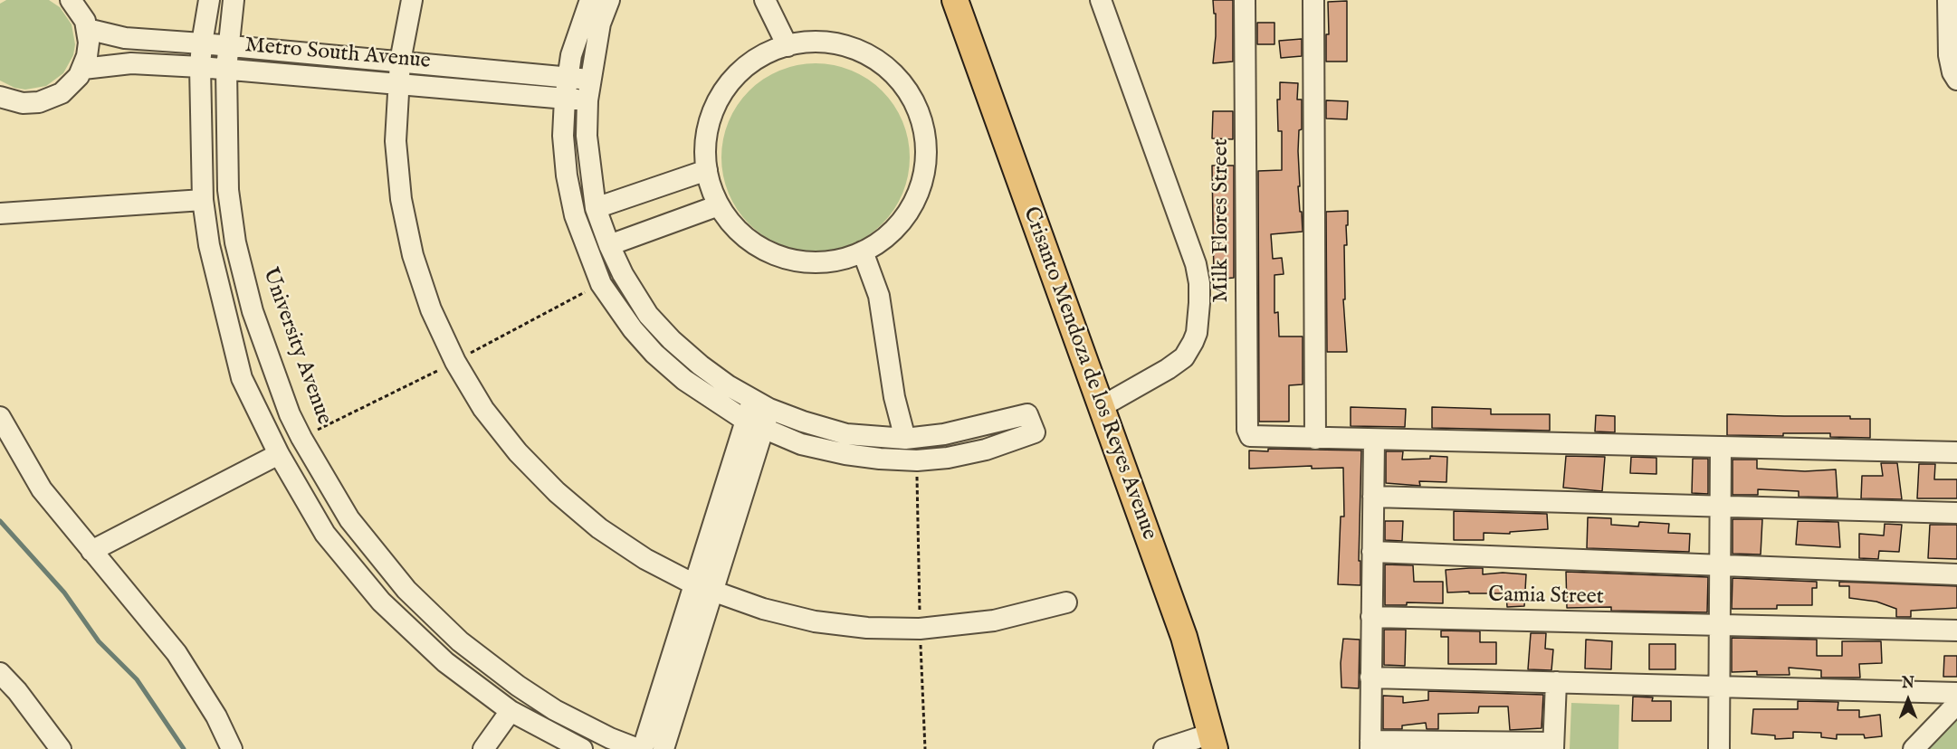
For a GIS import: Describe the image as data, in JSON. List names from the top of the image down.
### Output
{
  "streets": {
    "main road": ["Crisanto Mendoza de los Reyes Avenue"],
    "street": [
      "Metro South Avenue",
      "Milk Flores Street",
      "University Avenue",
      "Camia Street"
    ]
  },
  "crossings": [
    ["Metro South Avenue", "University Avenue"]
  ],
  "north": "top"
}
